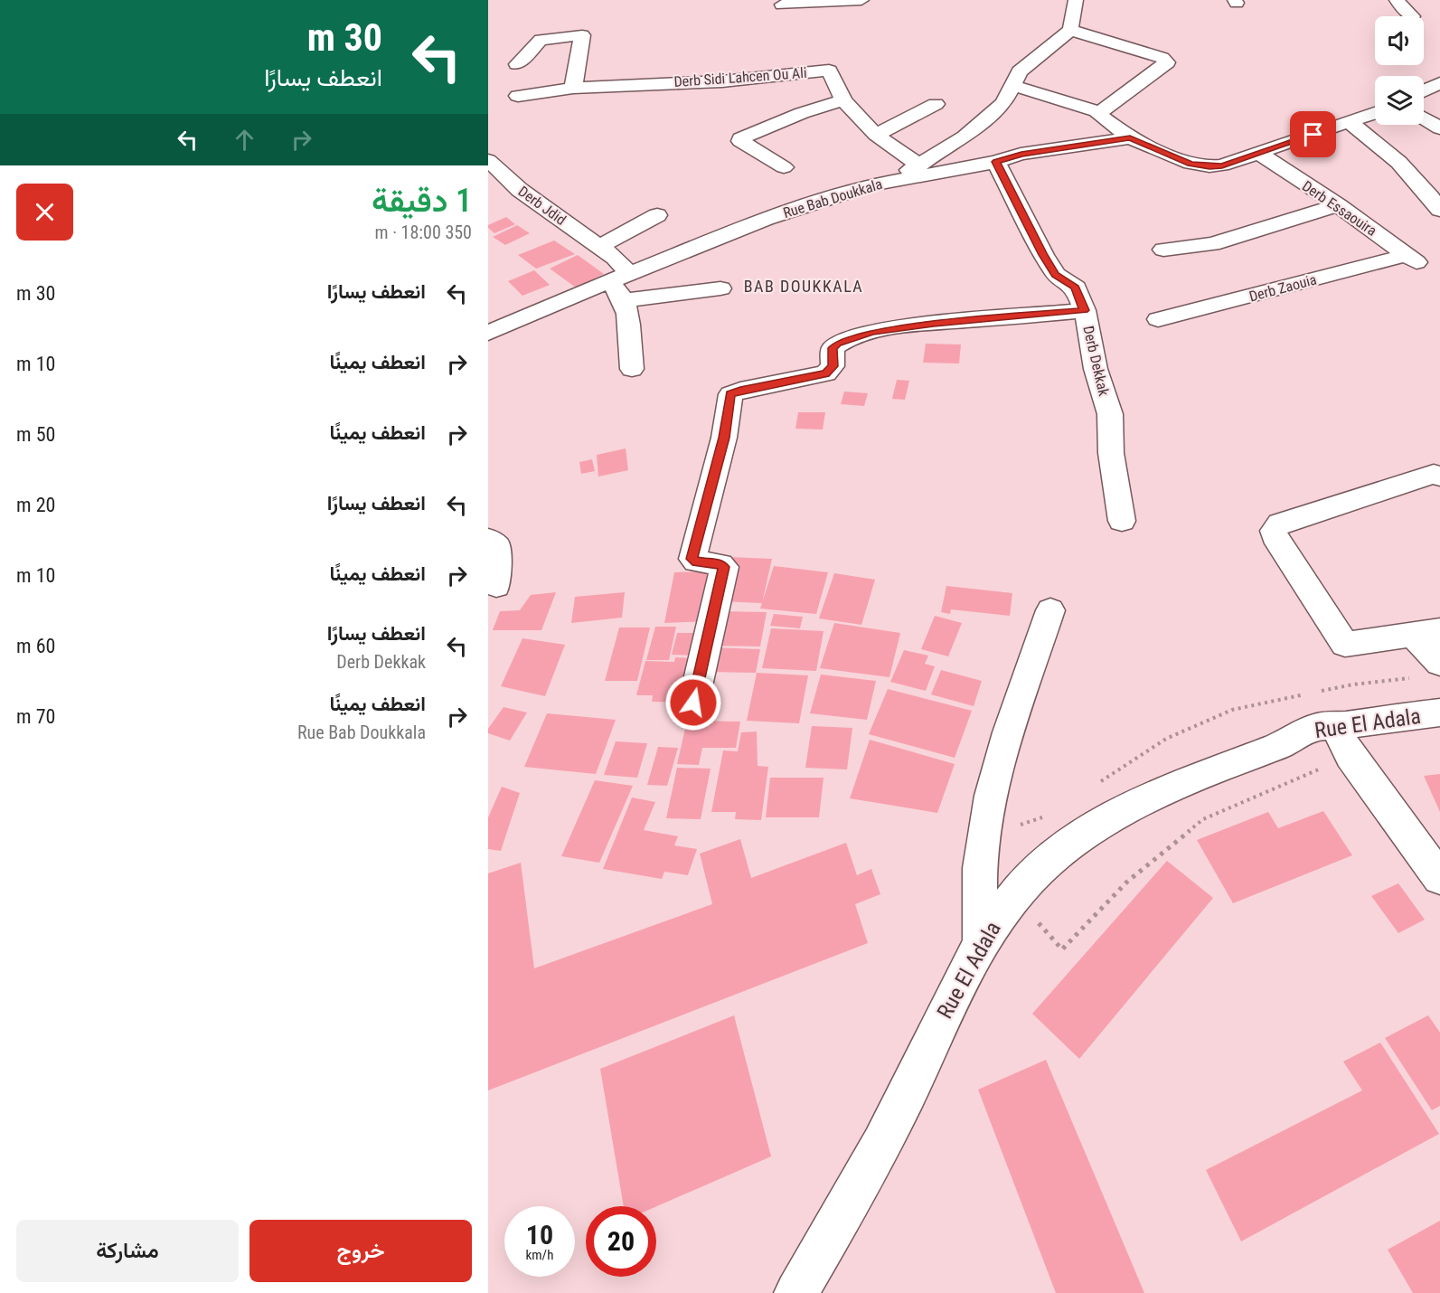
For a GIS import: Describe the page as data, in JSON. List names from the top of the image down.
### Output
{
  "streets": {
    "street": [
      "Derb Sidi Lahcen Ou Ali",
      "Rue Bab Doukkala",
      "Derb Jdid",
      "Derb Essaouira",
      "Derb Zaouia",
      "Derb Dekkak",
      "Rue El Adala"
    ]
  },
  "crossings": [
    ["Rue Bab Doukkala", "Derb Jdid"],
    ["Rue Bab Doukkala", "Derb Dekkak"],
    ["Derb Essaouira", "Derb Zaouia"]
  ],
  "districts": ["BAB DOUKKALA"],
  "page": {
    "turn": ["30 m", "انعطف يسارًا"],
    "heading": ["1 دقيقة", "350 m · 18:00"],
    "list": [
      {
        "name": "انعطف يسارًا",
        "value": "30 m"
      },
      {
        "name": "انعطف يمينًا",
        "value": "10 m"
      },
      {
        "name": "انعطف يمينًا",
        "value": "50 m"
      },
      {
        "name": "انعطف يسارًا",
        "value": "20 m"
      },
      {
        "name": "انعطف يمينًا",
        "value": "10 m"
      },
      {
        "name": "انعطف يسارًا",
        "note": "Derb Dekkak",
        "value": "60 m"
      },
      {
        "name": "انعطف يمينًا",
        "note": "Rue Bab Doukkala",
        "value": "70 m"
      }
    ],
    "speed": "10 km/h",
    "limit": "20",
    "buttons": ["خروج", "مشاركة"]
  }
}
